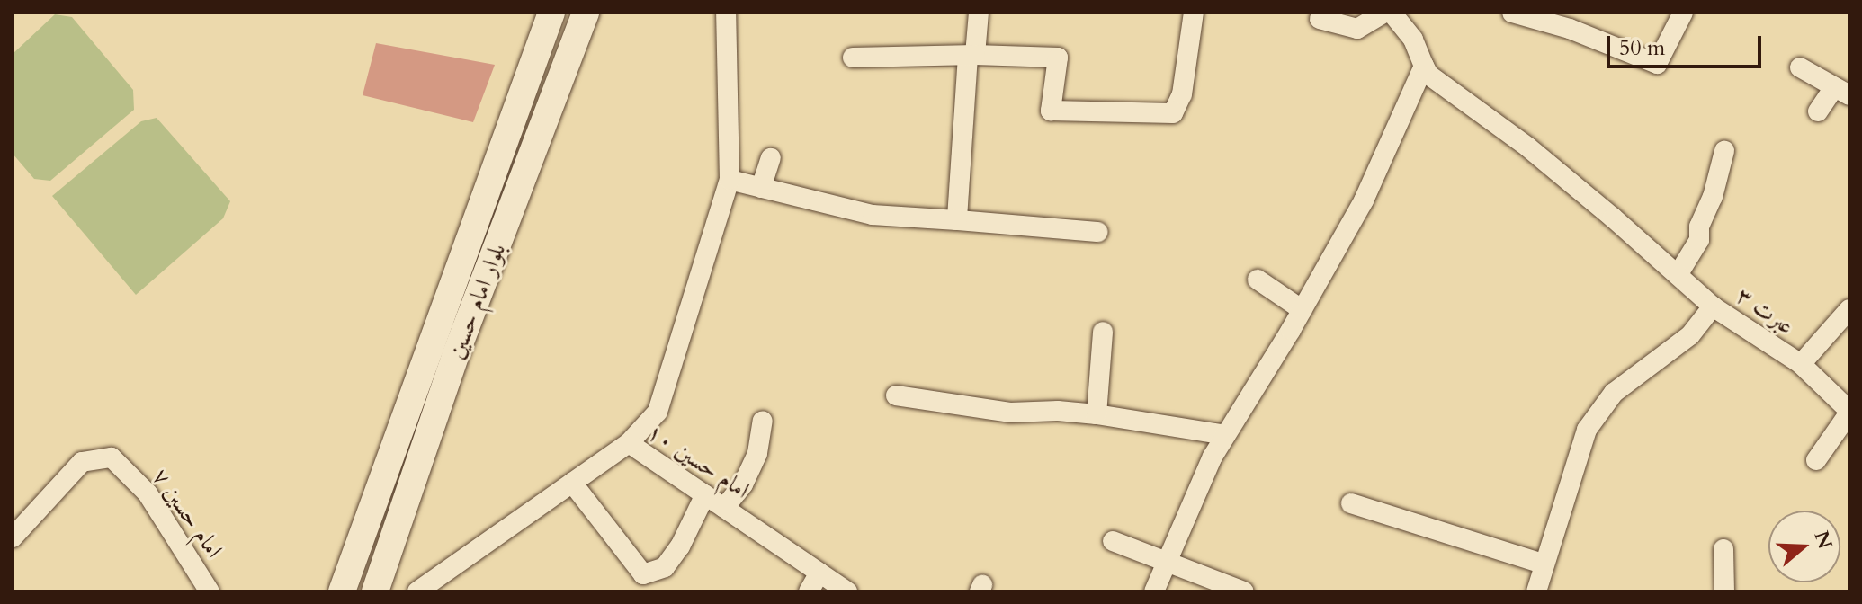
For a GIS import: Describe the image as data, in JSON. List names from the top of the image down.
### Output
{
  "streets": {
    "main road": ["بلوار امام حسین"],
    "street": ["عبرت ۳", "امام حسین ۱۰", "امام حسین ۷"]
  },
  "scale_bar": "50 m",
  "north": "right"
}
